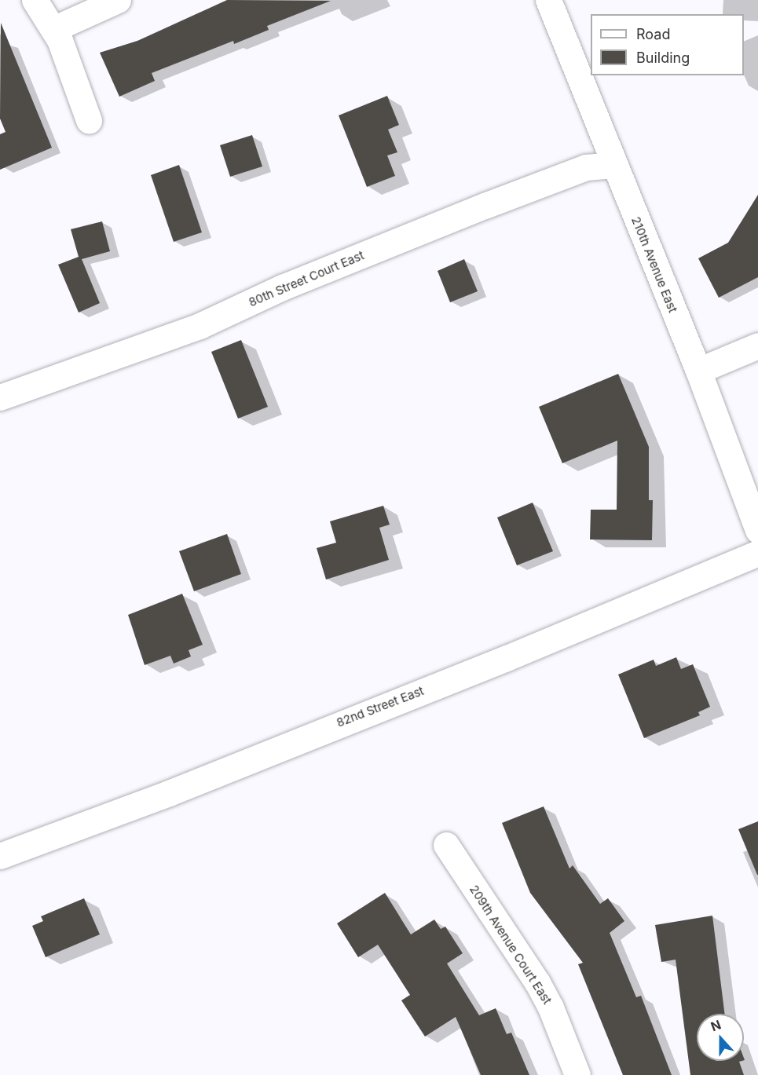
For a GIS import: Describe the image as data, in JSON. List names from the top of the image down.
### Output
{
  "streets": {
    "street": [
      "210th Avenue East",
      "80th Street Court East",
      "82nd Street East",
      "209th Avenue Court East"
    ]
  },
  "crossings": [
    ["210th Avenue East", "80th Street Court East"]
  ],
  "legend": ["Road", "Building"],
  "north": "top"
}
